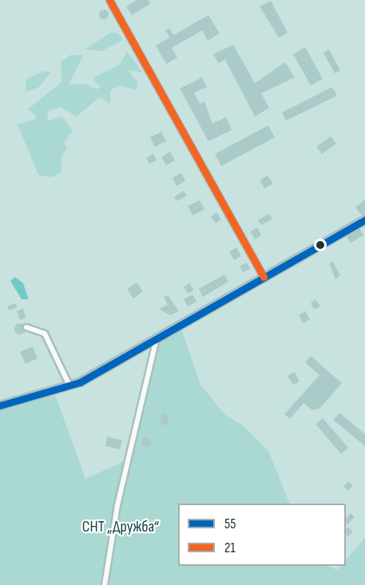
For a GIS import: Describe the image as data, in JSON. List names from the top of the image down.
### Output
{
  "parks": ["СНТ „Дружба“"],
  "lines": ["transit line 21", "transit line 55"],
  "legend": ["55", "21"]
}
